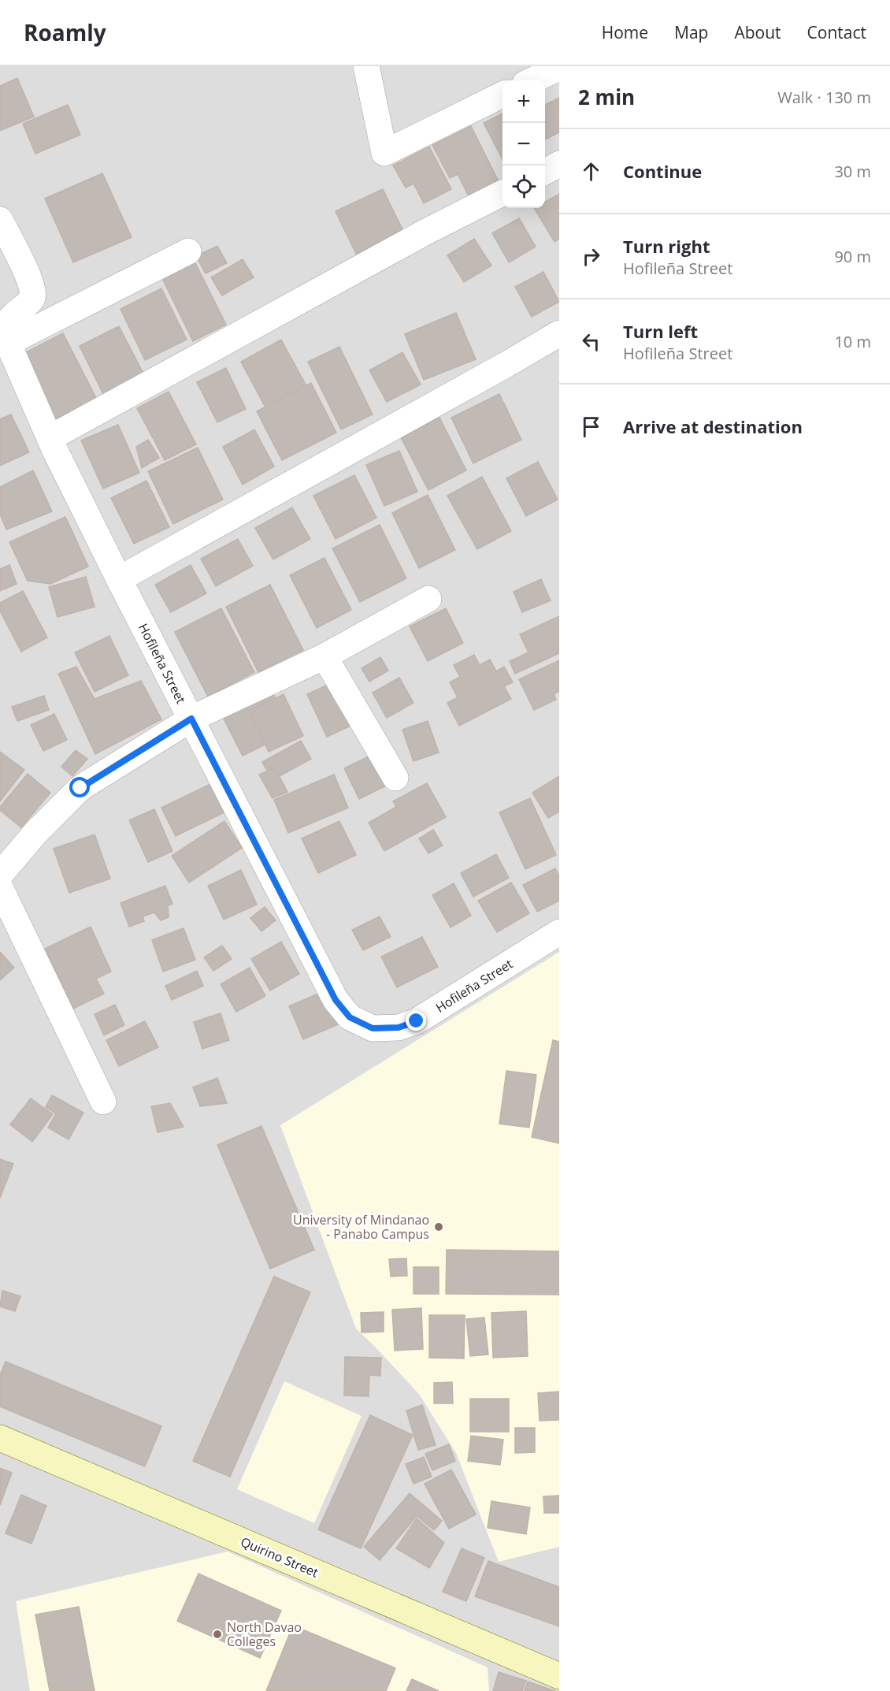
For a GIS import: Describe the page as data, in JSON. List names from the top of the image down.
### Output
{
  "streets": {
    "street": ["Hofileña Street", "Quirino Street"]
  },
  "places": ["University of Mindanao - Panabo Campus", "North Davao Colleges"],
  "page": {
    "header": "Roamly",
    "nav": [
      "Home",
      "Map",
      "About",
      "Contact"
    ],
    "heading": ["2 min", "Walk · 130 m"],
    "map_buttons": ["+", "−"],
    "list": [
      ["Continue", "30 m"],
      ["Turn right", "Hofileña Street", "90 m"],
      ["Turn left", "Hofileña Street", "10 m"],
      "Arrive at destination"
    ]
  }
}
